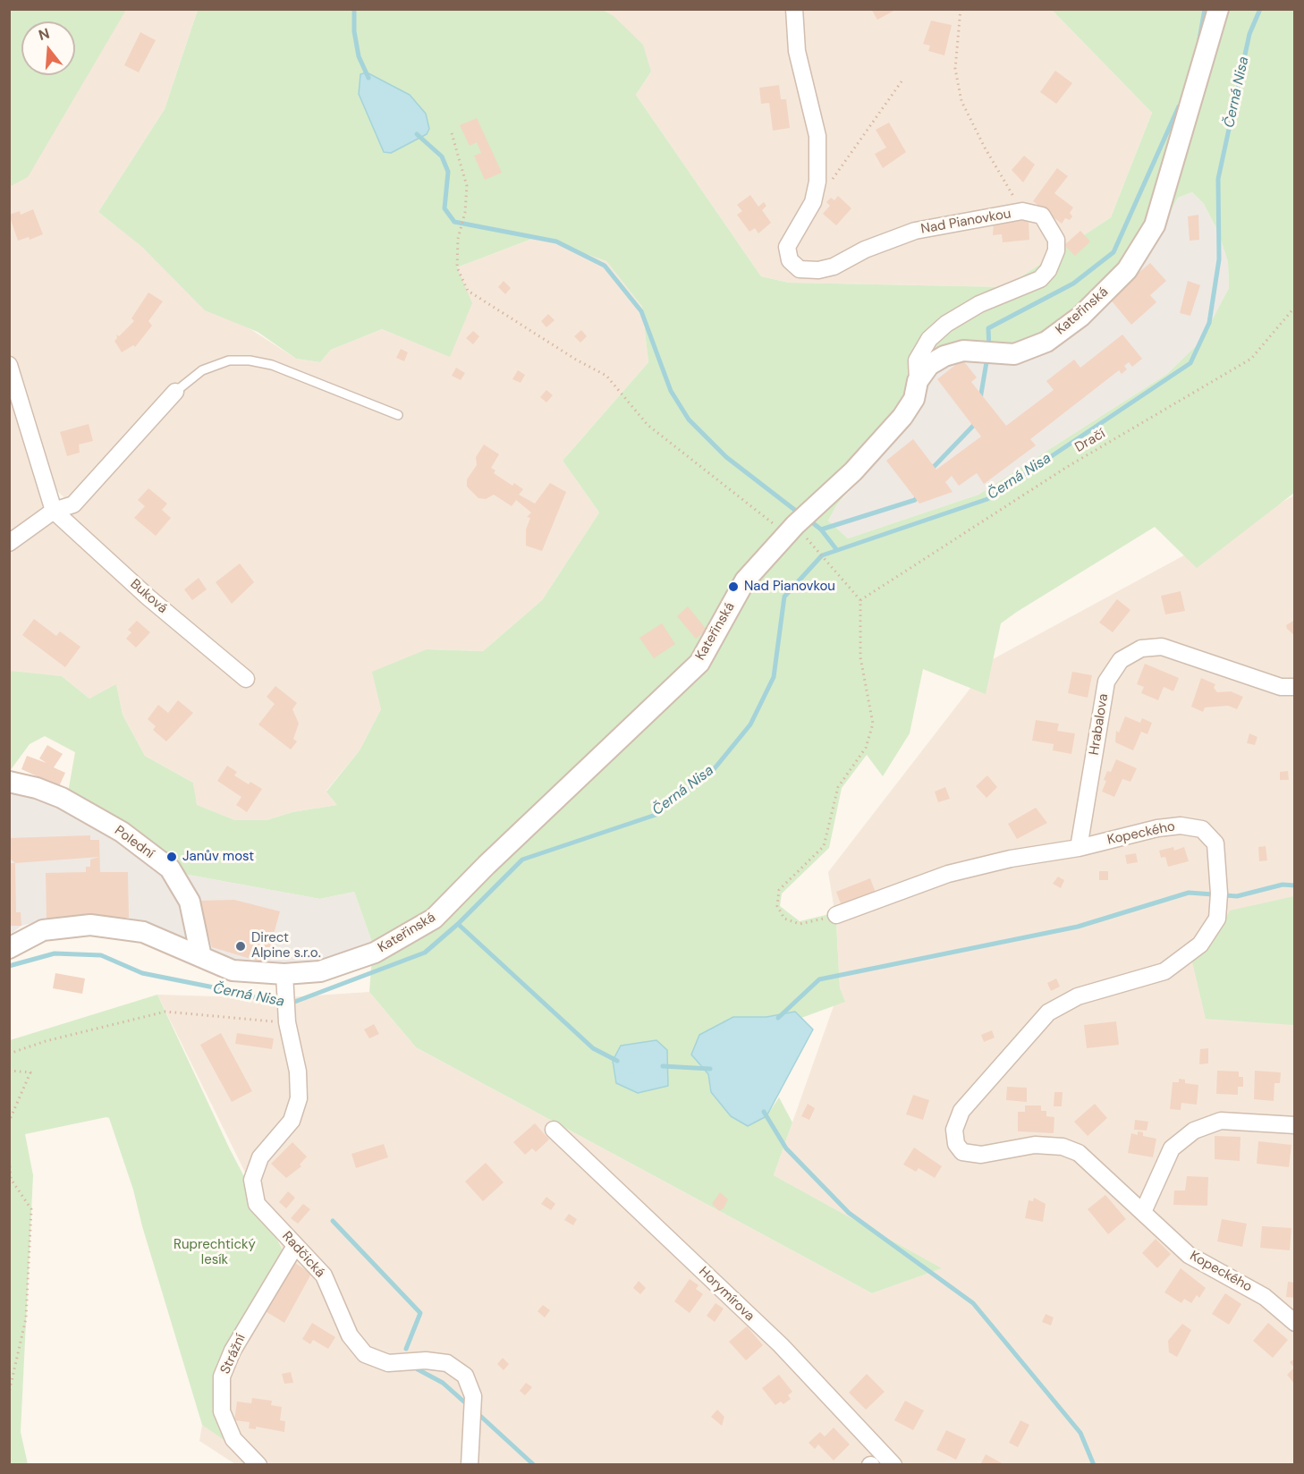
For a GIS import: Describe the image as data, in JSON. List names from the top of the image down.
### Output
{
  "streets": {
    "street": [
      "Nad Pianovkou",
      "Kateřinská",
      "Buková",
      "Hrabalova",
      "Kopeckého",
      "Polední",
      "Radčická",
      "Horymírova",
      "Strážní"
    ],
    "path": ["Dračí"]
  },
  "crossings": [
    ["Nad Pianovkou", "Kateřinská"],
    ["Kateřinská", "Polední"],
    ["Kateřinská", "Radčická"],
    ["Hrabalova", "Kopeckého"],
    ["Radčická", "Strážní"]
  ],
  "water": ["Černá Nisa"],
  "parks": ["Ruprechtický lesík"],
  "places": ["Nad Pianovkou", "Janův most", "Direct Alpine s.r.o."],
  "north": "top"
}
